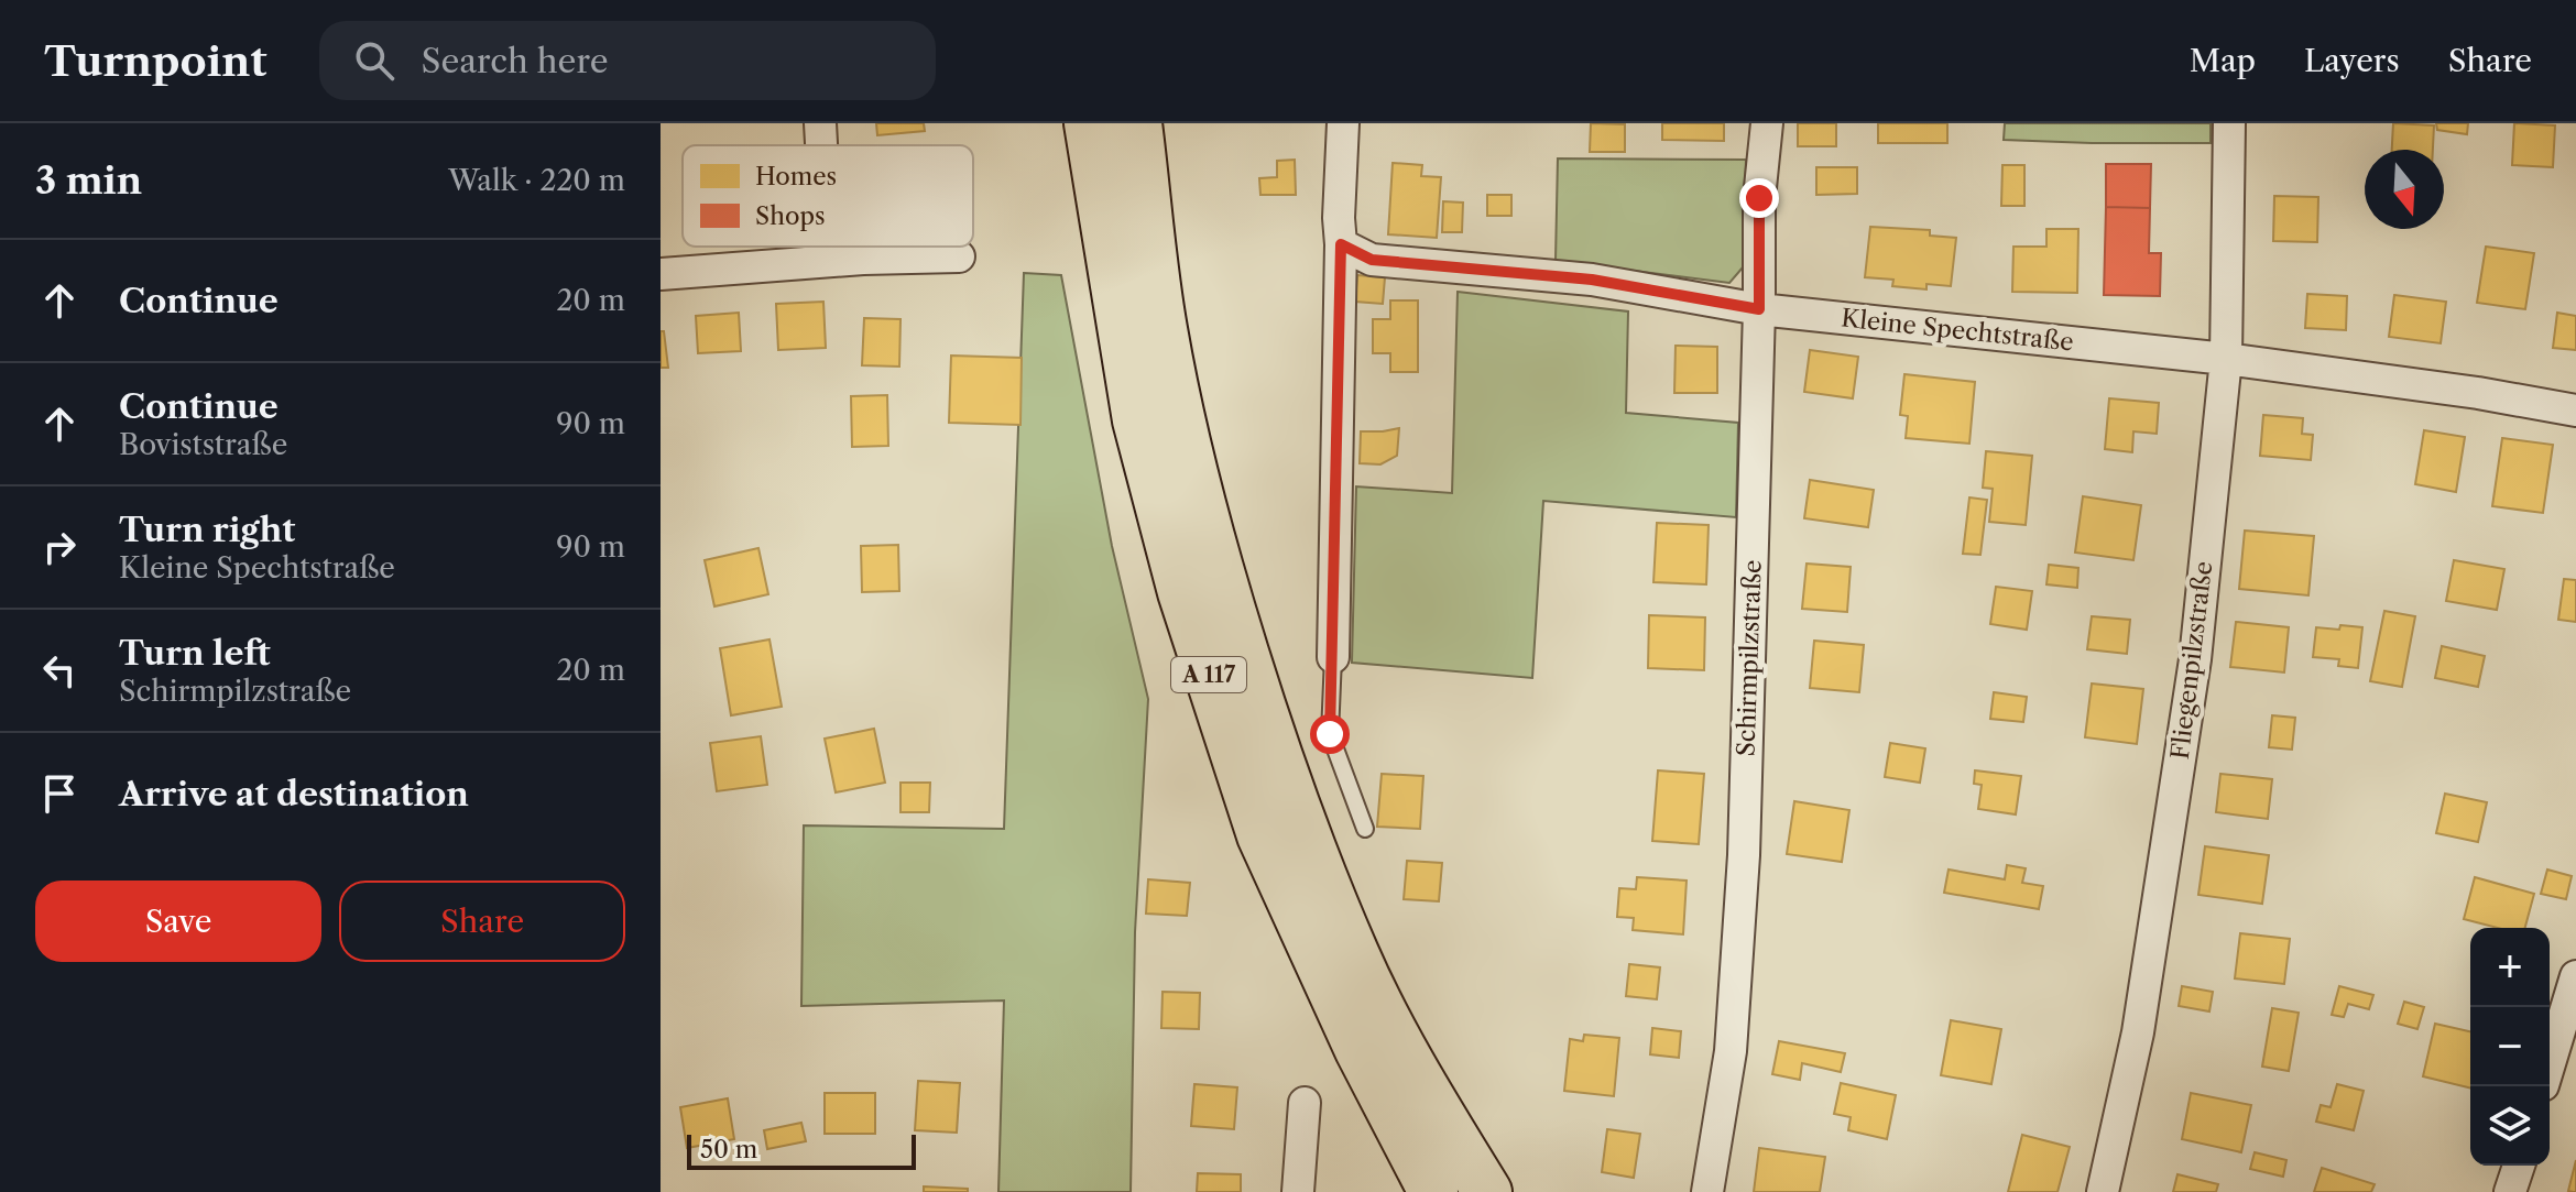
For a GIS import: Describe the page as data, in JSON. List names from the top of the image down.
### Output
{
  "streets": {
    "highway": ["A 117"],
    "street": ["Kleine Spechtstraße", "Schirmpilzstraße", "Fliegenpilzstraße"]
  },
  "crossings": [
    ["Kleine Spechtstraße", "Schirmpilzstraße"],
    ["Kleine Spechtstraße", "Fliegenpilzstraße"]
  ],
  "legend": ["Homes", "Shops"],
  "scale_bar": "50 m",
  "north": "bottom",
  "page": {
    "header": "Turnpoint",
    "search": "Search here",
    "nav": ["Map", "Layers", "Share"],
    "heading": ["3 min", "Walk · 220 m"],
    "list": [
      ["Continue", "20 m"],
      ["Continue", "Boviststraße", "90 m"],
      ["Turn right", "Kleine Spechtstraße", "90 m"],
      ["Turn left", "Schirmpilzstraße", "20 m"],
      "Arrive at destination"
    ],
    "buttons": ["Save", "Share"],
    "map_buttons": ["+", "−"],
    "scale": "50 m"
  }
}
